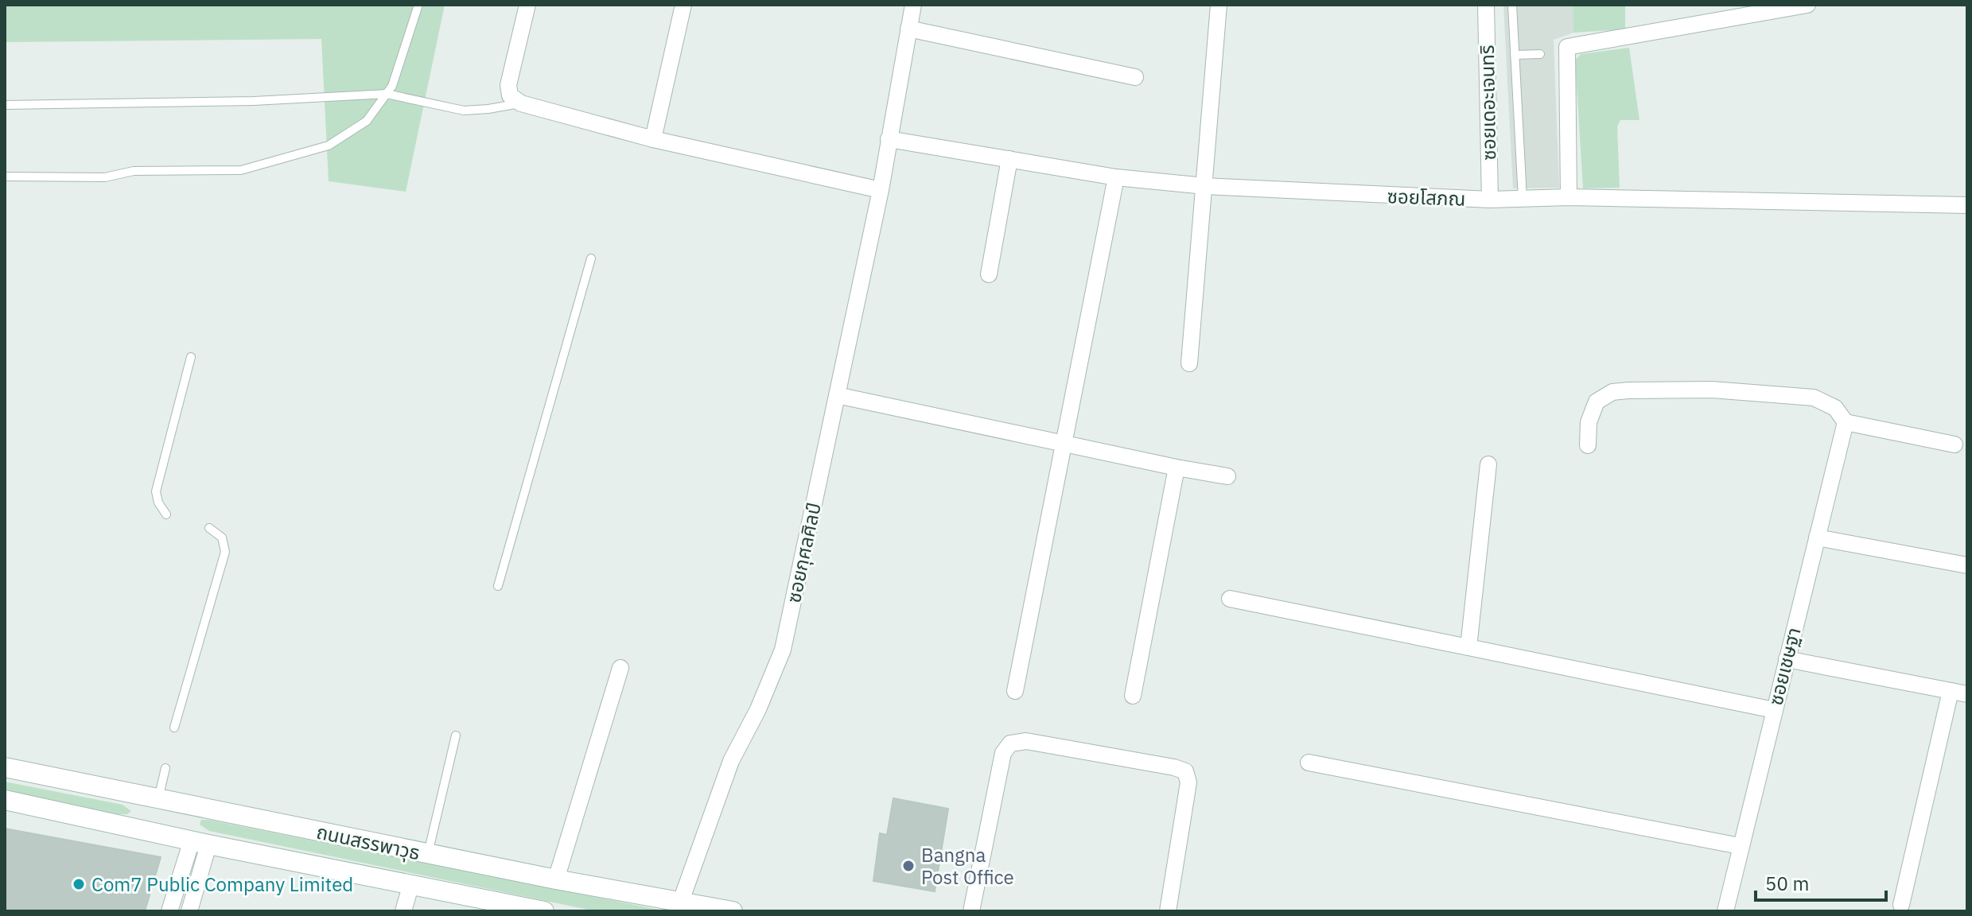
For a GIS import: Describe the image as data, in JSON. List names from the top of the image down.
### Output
{
  "streets": {
    "main road": ["ถนนสรรพาวุธ"],
    "street": [
      "ซอยเดอะเจนทริ",
      "ซอยโสภณ",
      "ซอยกุศลศิลป์",
      "ซอยเชษฐา"
    ]
  },
  "crossings": [
    ["ซอยเดอะเจนทริ", "ซอยโสภณ"],
    ["ซอยโสภณ", "ซอยกุศลศิลป์"],
    ["ซอยกุศลศิลป์", "ถนนสรรพาวุธ"]
  ],
  "places": ["Bangna Post Office", "Com7 Public Company Limited"],
  "scale_bar": "50 m"
}
